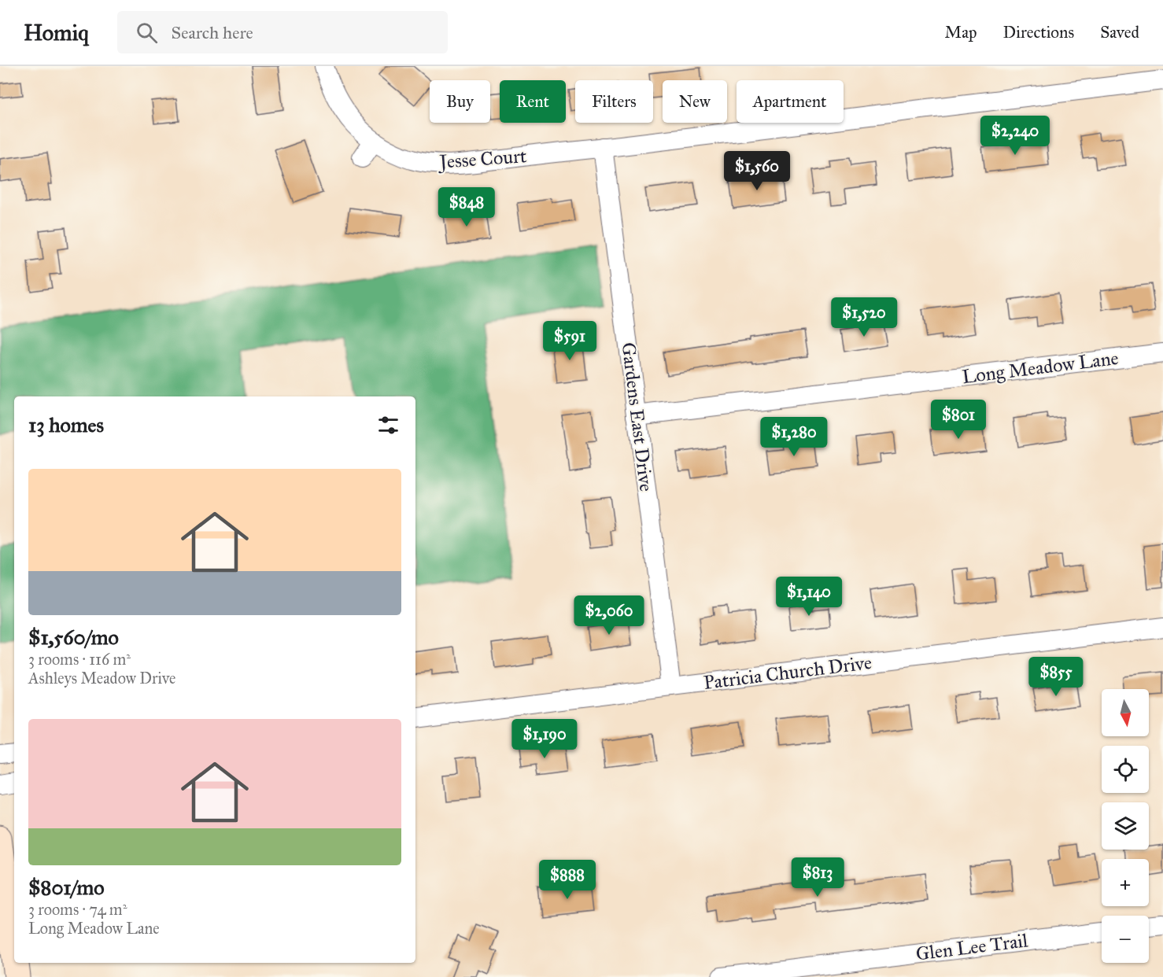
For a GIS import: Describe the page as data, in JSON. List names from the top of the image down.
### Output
{
  "streets": {
    "street": [
      "Jesse Court",
      "Long Meadow Lane",
      "Gardens East Drive",
      "Patricia Church Drive",
      "Glen Lee Trail"
    ]
  },
  "crossings": [
    ["Jesse Court", "Gardens East Drive"],
    ["Long Meadow Lane", "Gardens East Drive"],
    ["Gardens East Drive", "Patricia Church Drive"]
  ],
  "north": "bottom",
  "page": {
    "header": "Homiq",
    "search": "Search here",
    "nav": ["Map", "Directions", "Saved"],
    "chip": [
      "Buy",
      "Rent",
      "Filters",
      "New",
      "Apartment"
    ],
    "price": [
      "$2,240",
      "$1,560",
      "$848",
      "$1,520",
      "$591",
      "$801",
      "$1,280",
      "$1,140",
      "$2,060",
      "$855",
      "$1,190",
      "$813",
      "$888"
    ],
    "heading": "13 homes",
    "list": [
      {
        "name": "$1,560/mo",
        "note": "3 rooms · 116 m² · Ashleys Meadow Drive"
      },
      {
        "name": "$801/mo",
        "note": "3 rooms · 74 m² · Long Meadow Lane"
      }
    ],
    "map_buttons": ["+", "−"]
  }
}
